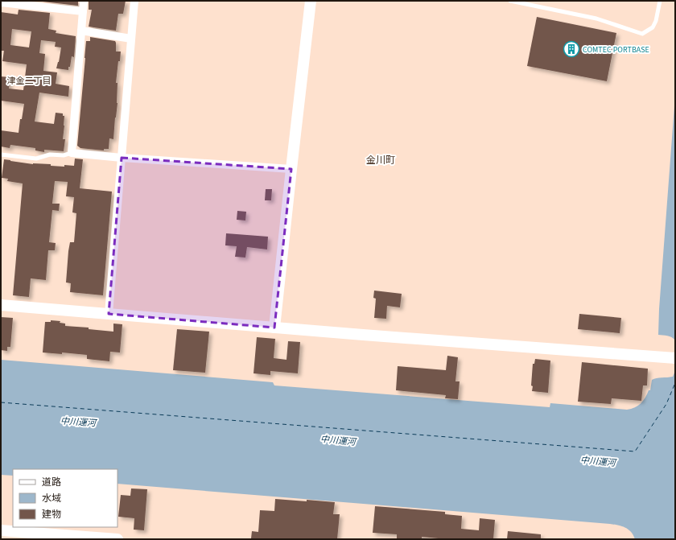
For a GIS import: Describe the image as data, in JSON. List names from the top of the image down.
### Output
{
  "districts": ["津金二丁目", "金川町"],
  "water": ["中川運河"],
  "places": {
    "building": ["COMTEC PORTBASE"]
  },
  "legend": ["道路", "水域", "建物"]
}
